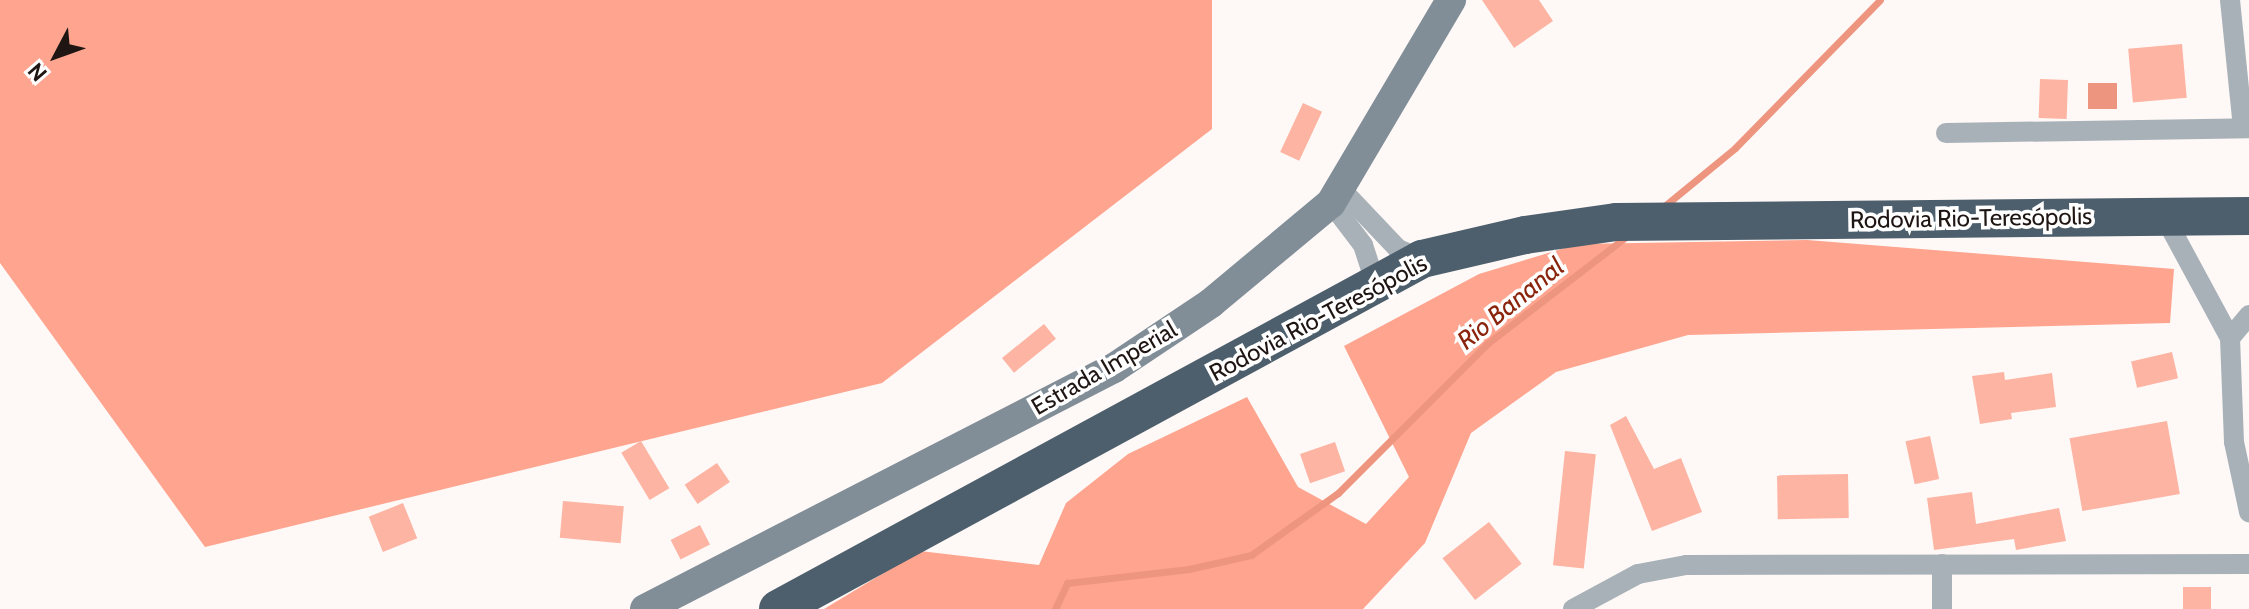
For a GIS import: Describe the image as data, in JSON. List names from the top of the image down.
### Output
{
  "streets": {
    "highway": ["Rodovia Rio-Teresópolis"],
    "street": ["Estrada Imperial"]
  },
  "water": ["Rio Bananal"],
  "north": "bottom left"
}
